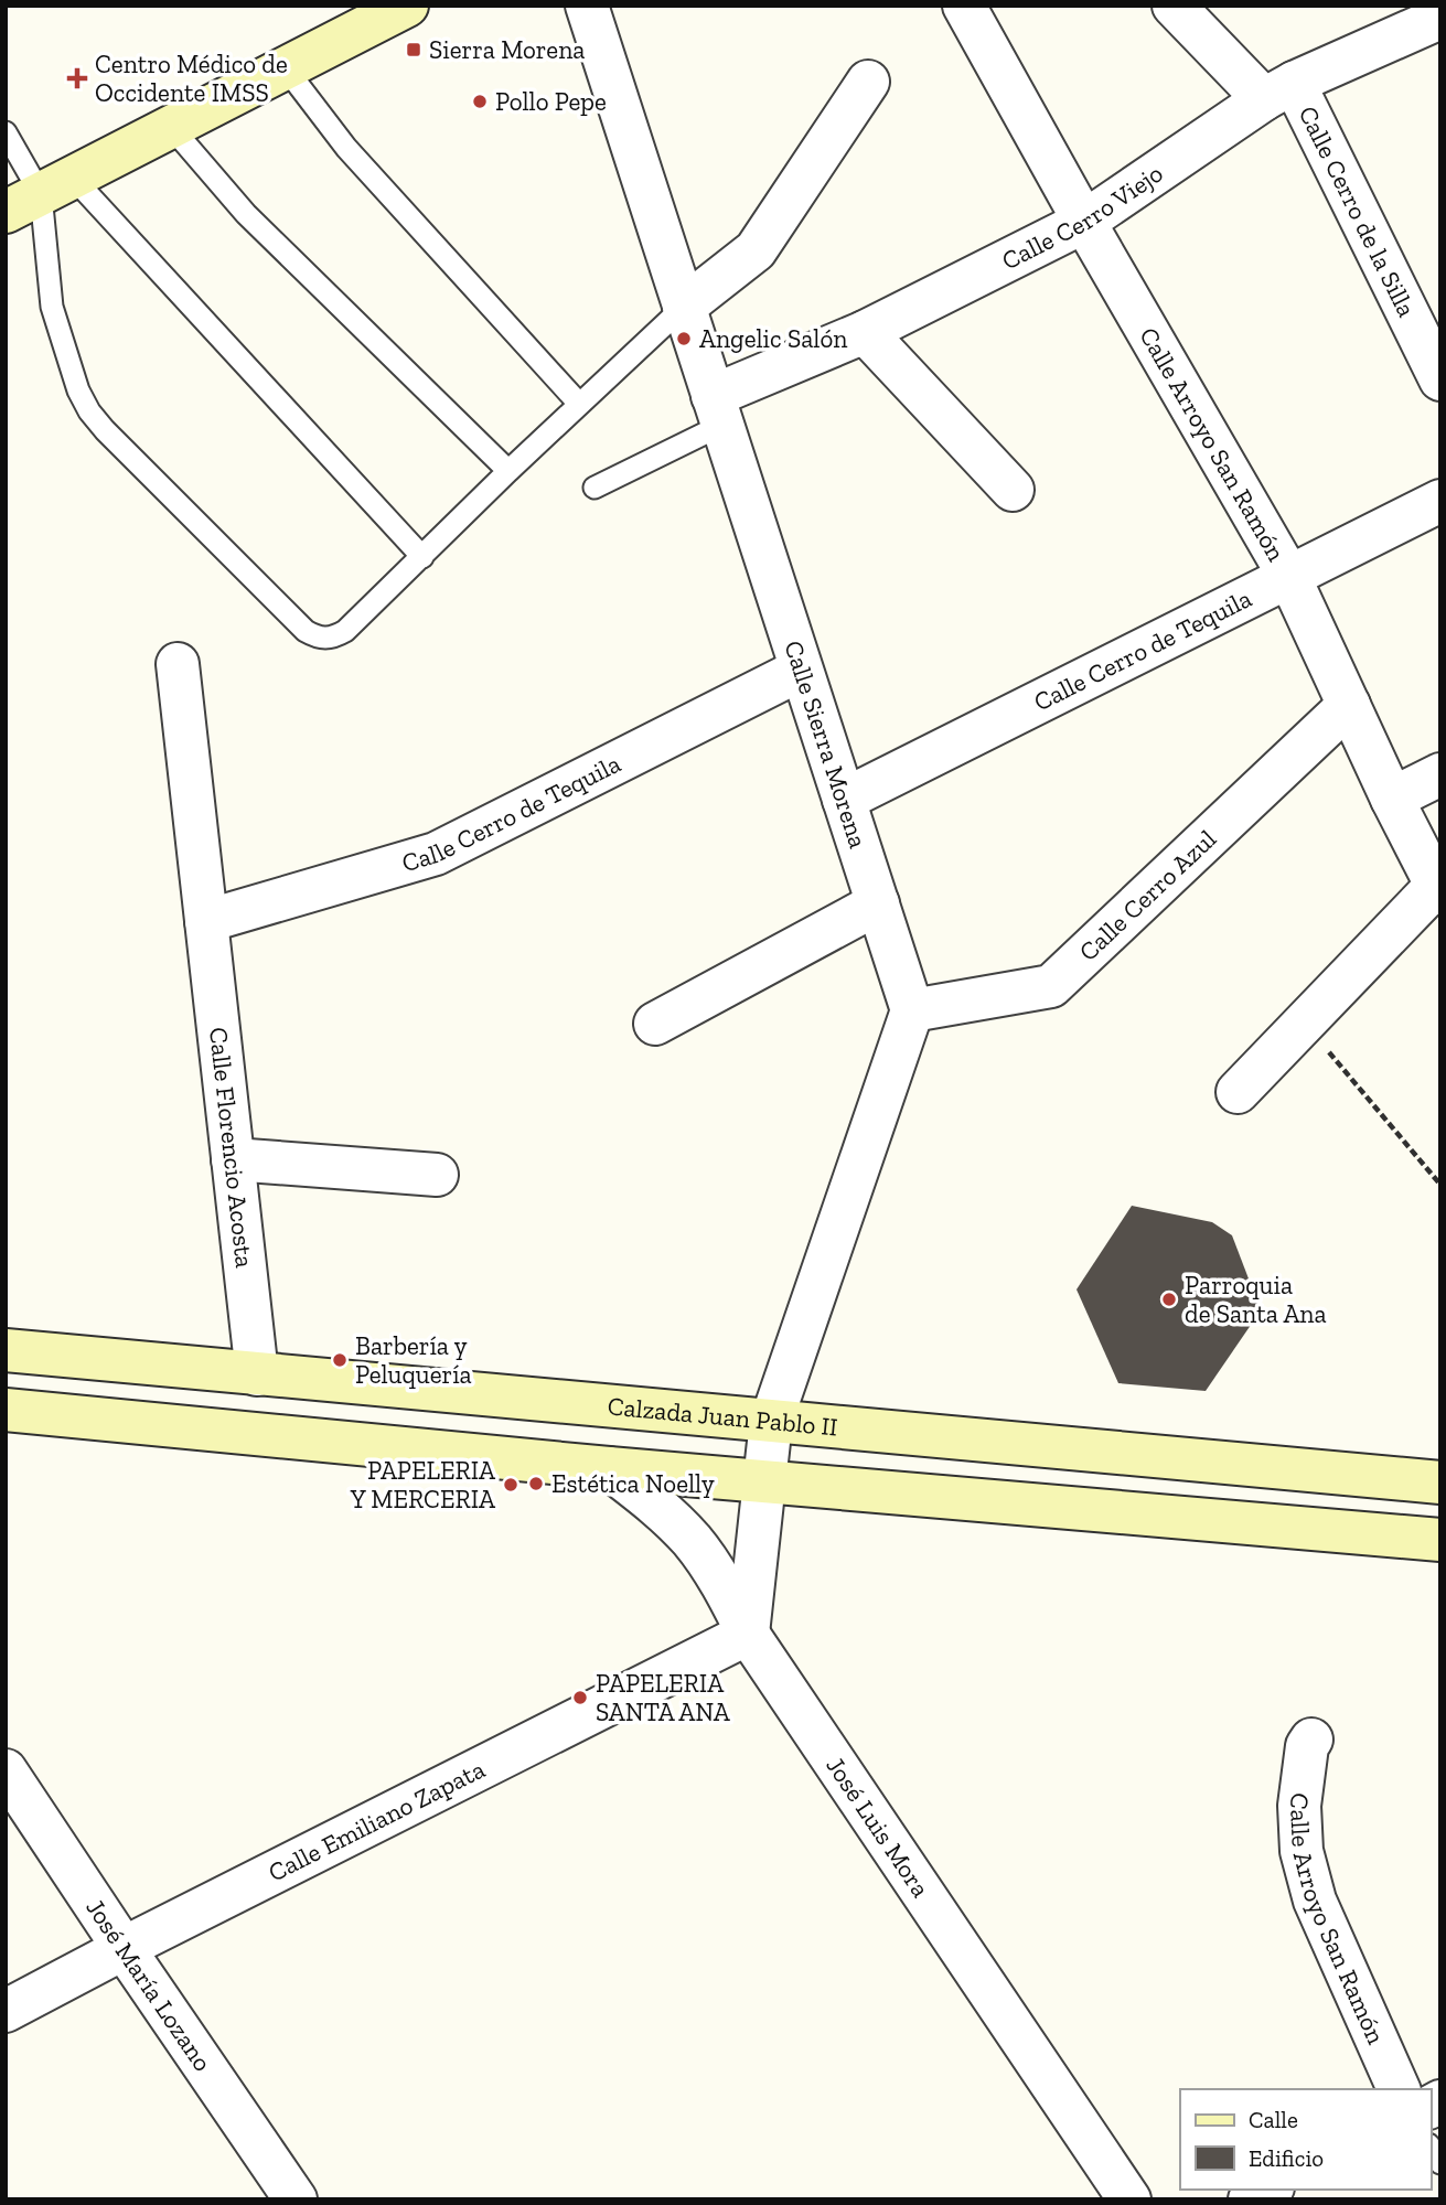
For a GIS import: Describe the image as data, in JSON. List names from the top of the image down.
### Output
{
  "streets": {
    "main road": ["Calzada Juan Pablo II"],
    "street": [
      "Calle Cerro de la Silla",
      "Calle Cerro Viejo",
      "Calle Arroyo San Ramón",
      "Calle Cerro de Tequila",
      "Calle Sierra Morena",
      "Calle Cerro Azul",
      "Calle Florencio Acosta",
      "Calle Emiliano Zapata",
      "José Luis Mora",
      "José María Lozano"
    ]
  },
  "crossings": [
    ["Calle Cerro de la Silla", "Calle Cerro Viejo"],
    ["Calle Cerro Viejo", "Calle Arroyo San Ramón"],
    ["Calle Cerro Viejo", "Calle Sierra Morena"],
    ["Calle Arroyo San Ramón", "Calle Cerro de Tequila"],
    ["Calle Arroyo San Ramón", "Calle Cerro Azul"],
    ["Calle Cerro de Tequila", "Calle Sierra Morena"],
    ["Calle Cerro de Tequila", "Calle Florencio Acosta"],
    ["Calle Sierra Morena", "Calle Cerro Azul"],
    ["Calle Florencio Acosta", "Calzada Juan Pablo II"],
    ["Calle Emiliano Zapata", "José Luis Mora"],
    ["Calle Emiliano Zapata", "José María Lozano"]
  ],
  "places": {
    "transit": ["Sierra Morena"],
    "health": ["Centro Médico de Occidente IMSS"],
    "other": [
      "Pollo Pepe",
      "Angelic Salón",
      "Parroquia de Santa Ana",
      "Barbería y Peluquería",
      "Estética Noelly",
      "PAPELERIA Y MERCERIA",
      "PAPELERIA SANTA ANA"
    ]
  },
  "legend": ["Calle", "Edificio"]
}
